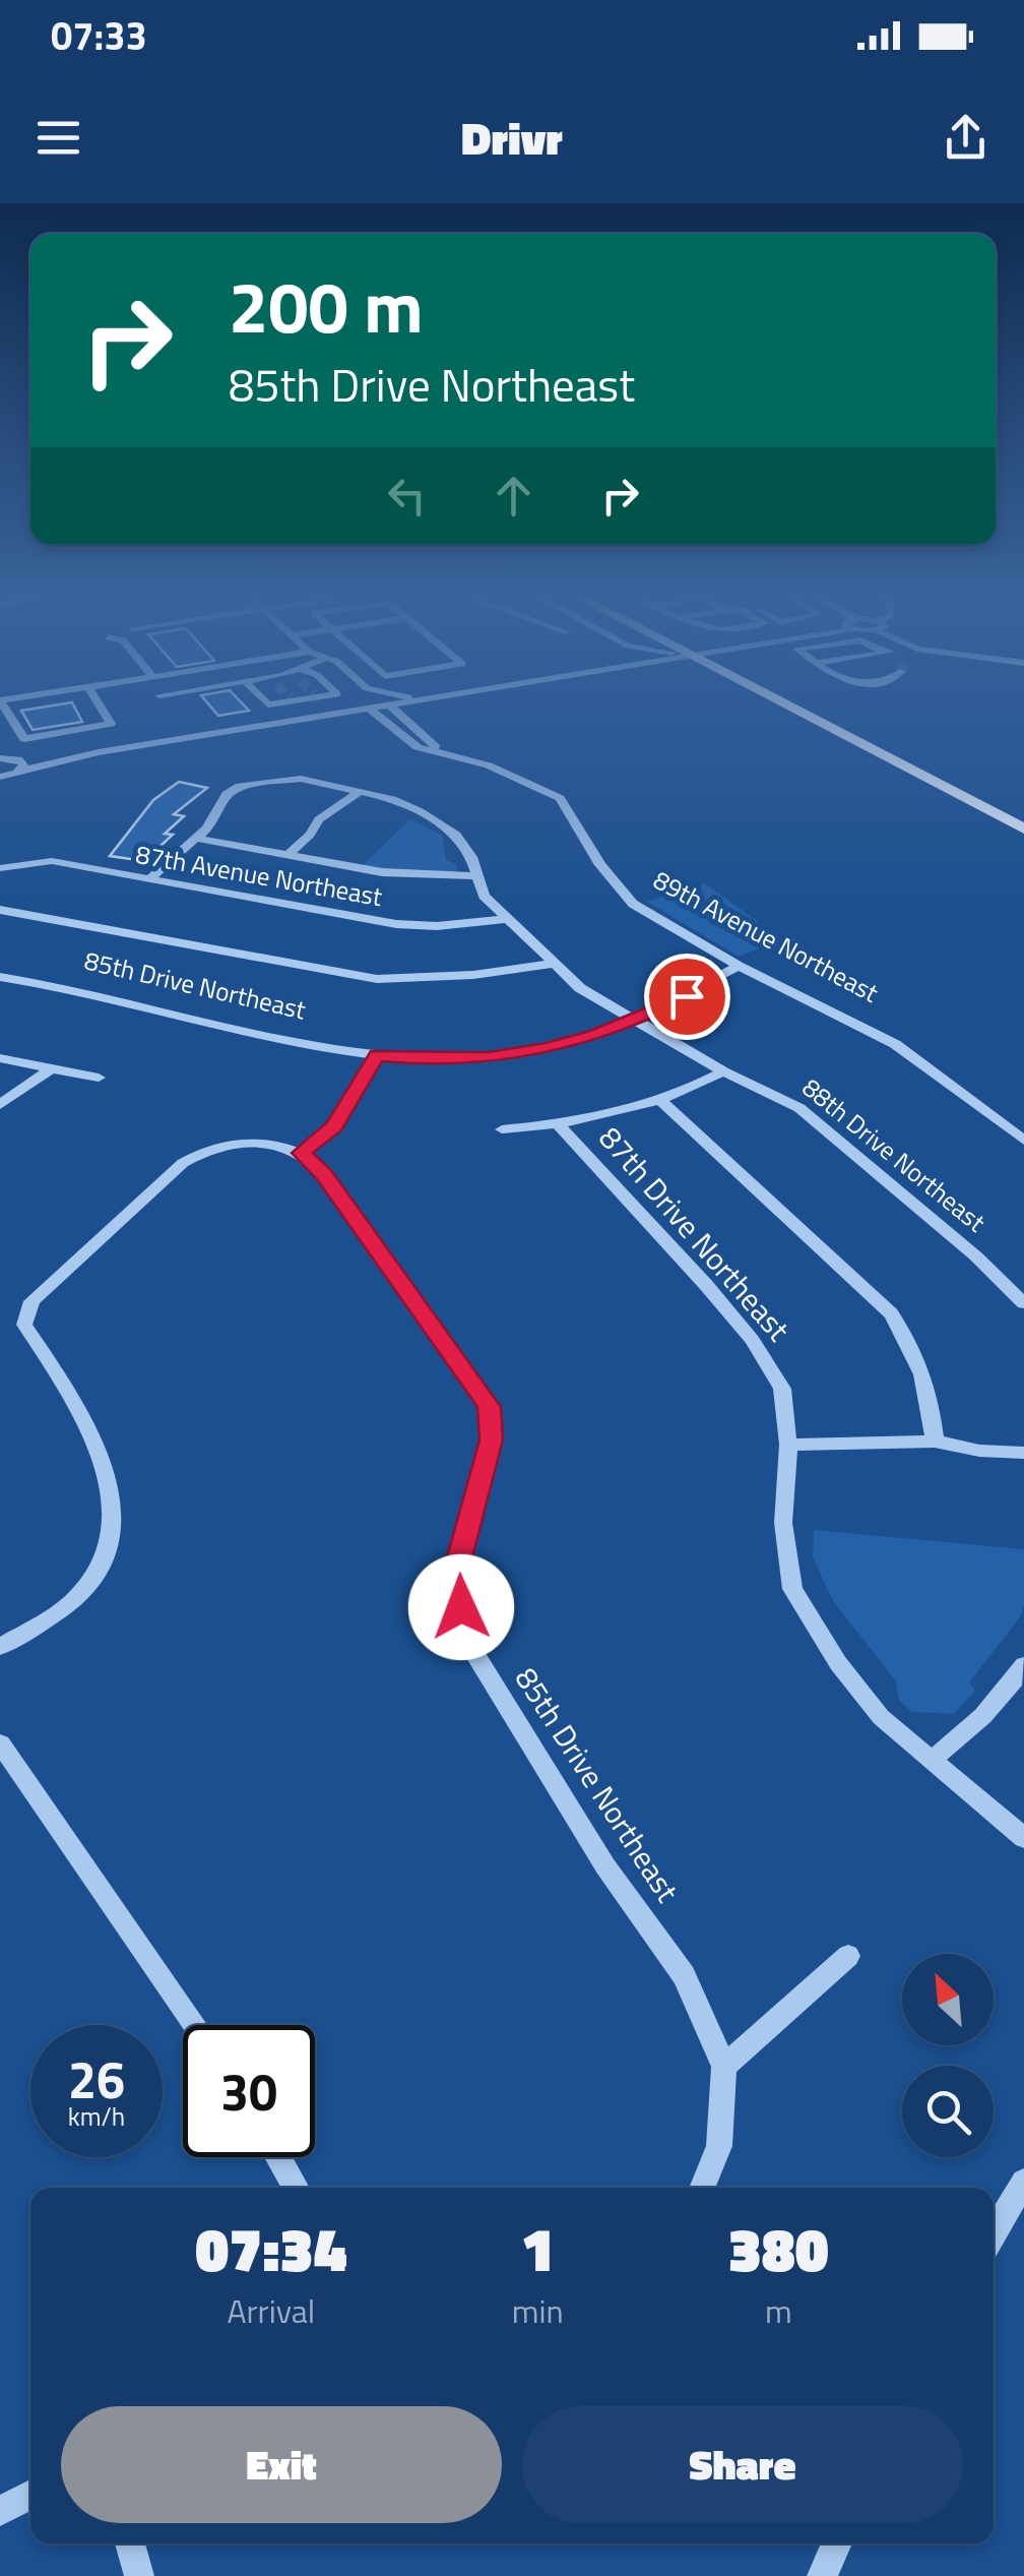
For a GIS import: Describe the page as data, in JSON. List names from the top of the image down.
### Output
{
  "streets": {
    "street": [
      "87th Avenue Northeast",
      "89th Avenue Northeast",
      "85th Drive Northeast",
      "88th Drive Northeast",
      "87th Drive Northeast"
    ]
  },
  "crossings": [
    ["87th Avenue Northeast", "88th Drive Northeast"],
    ["89th Avenue Northeast", "85th Drive Northeast"],
    ["85th Drive Northeast", "88th Drive Northeast"]
  ],
  "north": "top left",
  "page": {
    "status": "07:33",
    "header": "Drivr",
    "turn": ["200 m", "85th Drive Northeast"],
    "speed": "26 km/h",
    "limit": "30",
    "eta": [
      "07:34",
      "Arrival",
      "1",
      "min",
      "380",
      "m"
    ],
    "buttons": ["Exit", "Share"]
  }
}
